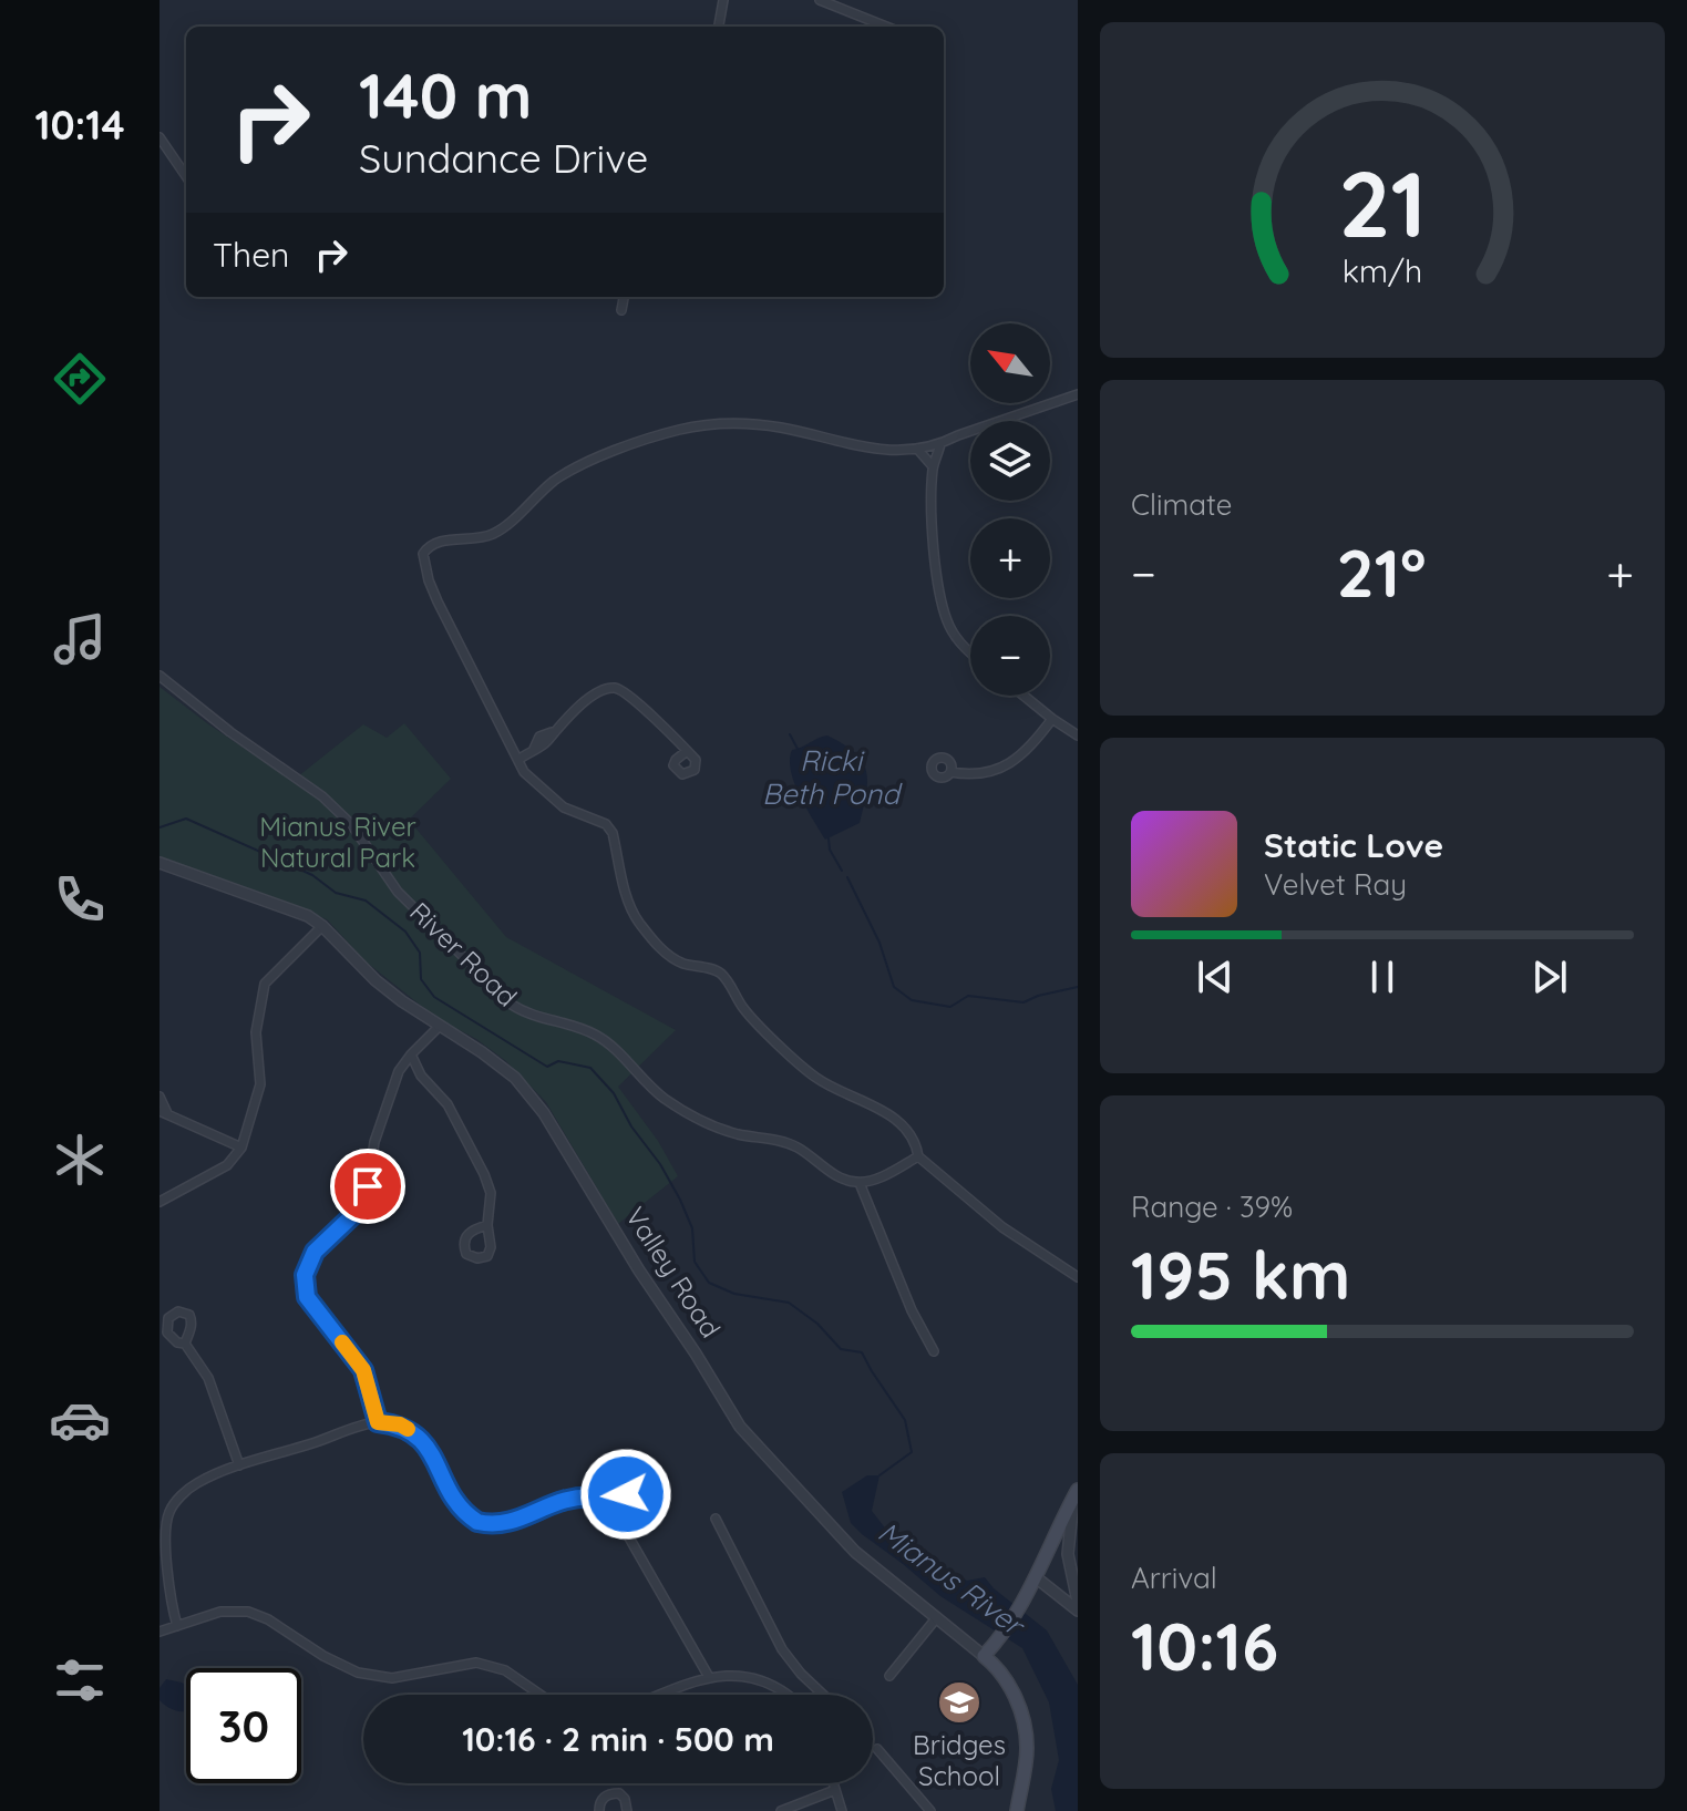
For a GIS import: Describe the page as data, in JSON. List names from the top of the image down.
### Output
{
  "streets": {
    "main road": ["Valley Road"],
    "street": ["River Road"]
  },
  "water": ["Ricki Beth Pond", "Mianus River"],
  "parks": ["Mianus River Natural Park"],
  "places": {
    "school or university": ["Bridges School"]
  },
  "north": "top left",
  "page": {
    "tabs": "10:14",
    "turn": ["140 m", "Sundance Drive"],
    "then": "Then",
    "map_buttons": ["+", "−"],
    "tile": [
      "Climate",
      ["Range · 39%", "195 km"],
      ["Arrival", "10:16"]
    ],
    "heat": ["−", "21°", "+"],
    "song": ["Static Love", "Velvet Ray"],
    "limit": "30",
    "trip": "10:16 · 2 min · 500 m",
    "gauge": ["21", "km/h"]
  }
}
